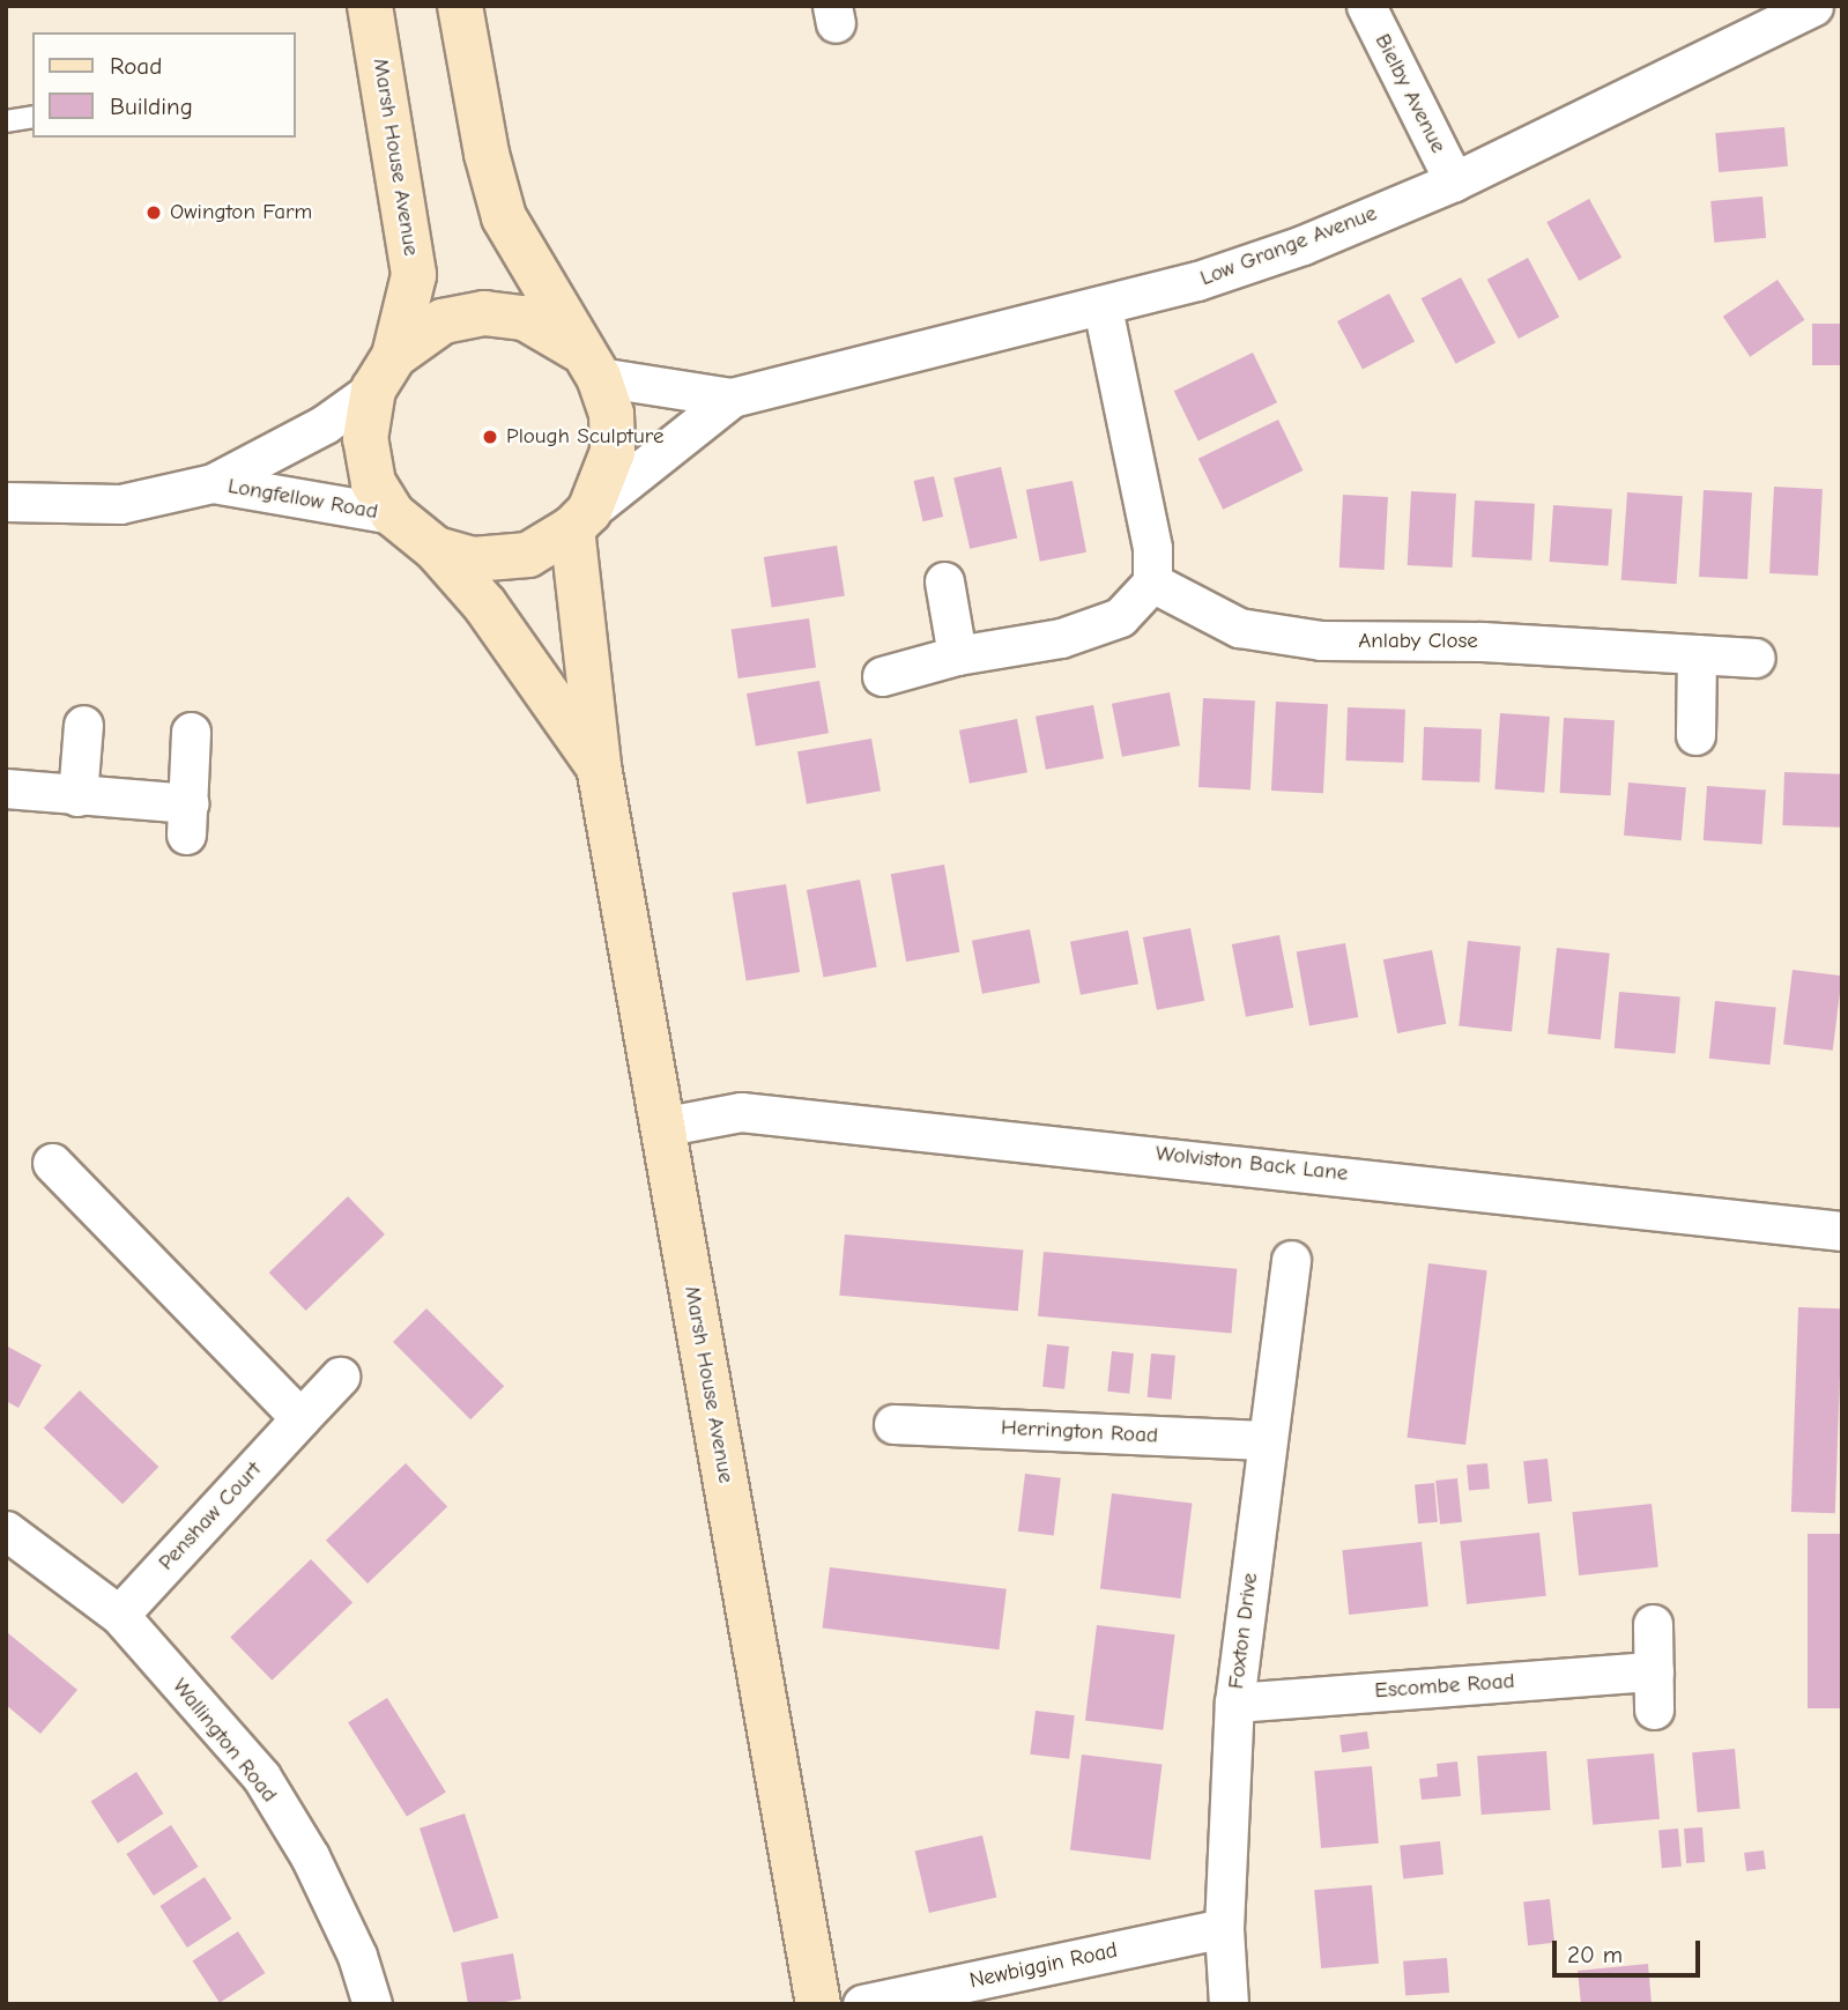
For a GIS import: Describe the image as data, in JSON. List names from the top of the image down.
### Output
{
  "streets": {
    "street": [
      "Bielby Avenue",
      "Marsh House Avenue",
      "Low Grange Avenue",
      "Longfellow Road",
      "Anlaby Close",
      "Wolviston Back Lane",
      "Herrington Road",
      "Penshaw Court",
      "Foxton Drive",
      "Escombe Road",
      "Wallington Road",
      "Newbiggin Road"
    ]
  },
  "crossings": [
    ["Bielby Avenue", "Low Grange Avenue"],
    ["Marsh House Avenue", "Low Grange Avenue"],
    ["Marsh House Avenue", "Longfellow Road"],
    ["Marsh House Avenue", "Wolviston Back Lane"],
    ["Low Grange Avenue", "Longfellow Road"],
    ["Herrington Road", "Foxton Drive"],
    ["Penshaw Court", "Wallington Road"],
    ["Foxton Drive", "Escombe Road"],
    ["Foxton Drive", "Newbiggin Road"]
  ],
  "places": ["Owington Farm", "Plough Sculpture"],
  "legend": ["Road", "Building"],
  "scale_bar": "20 m"
}
